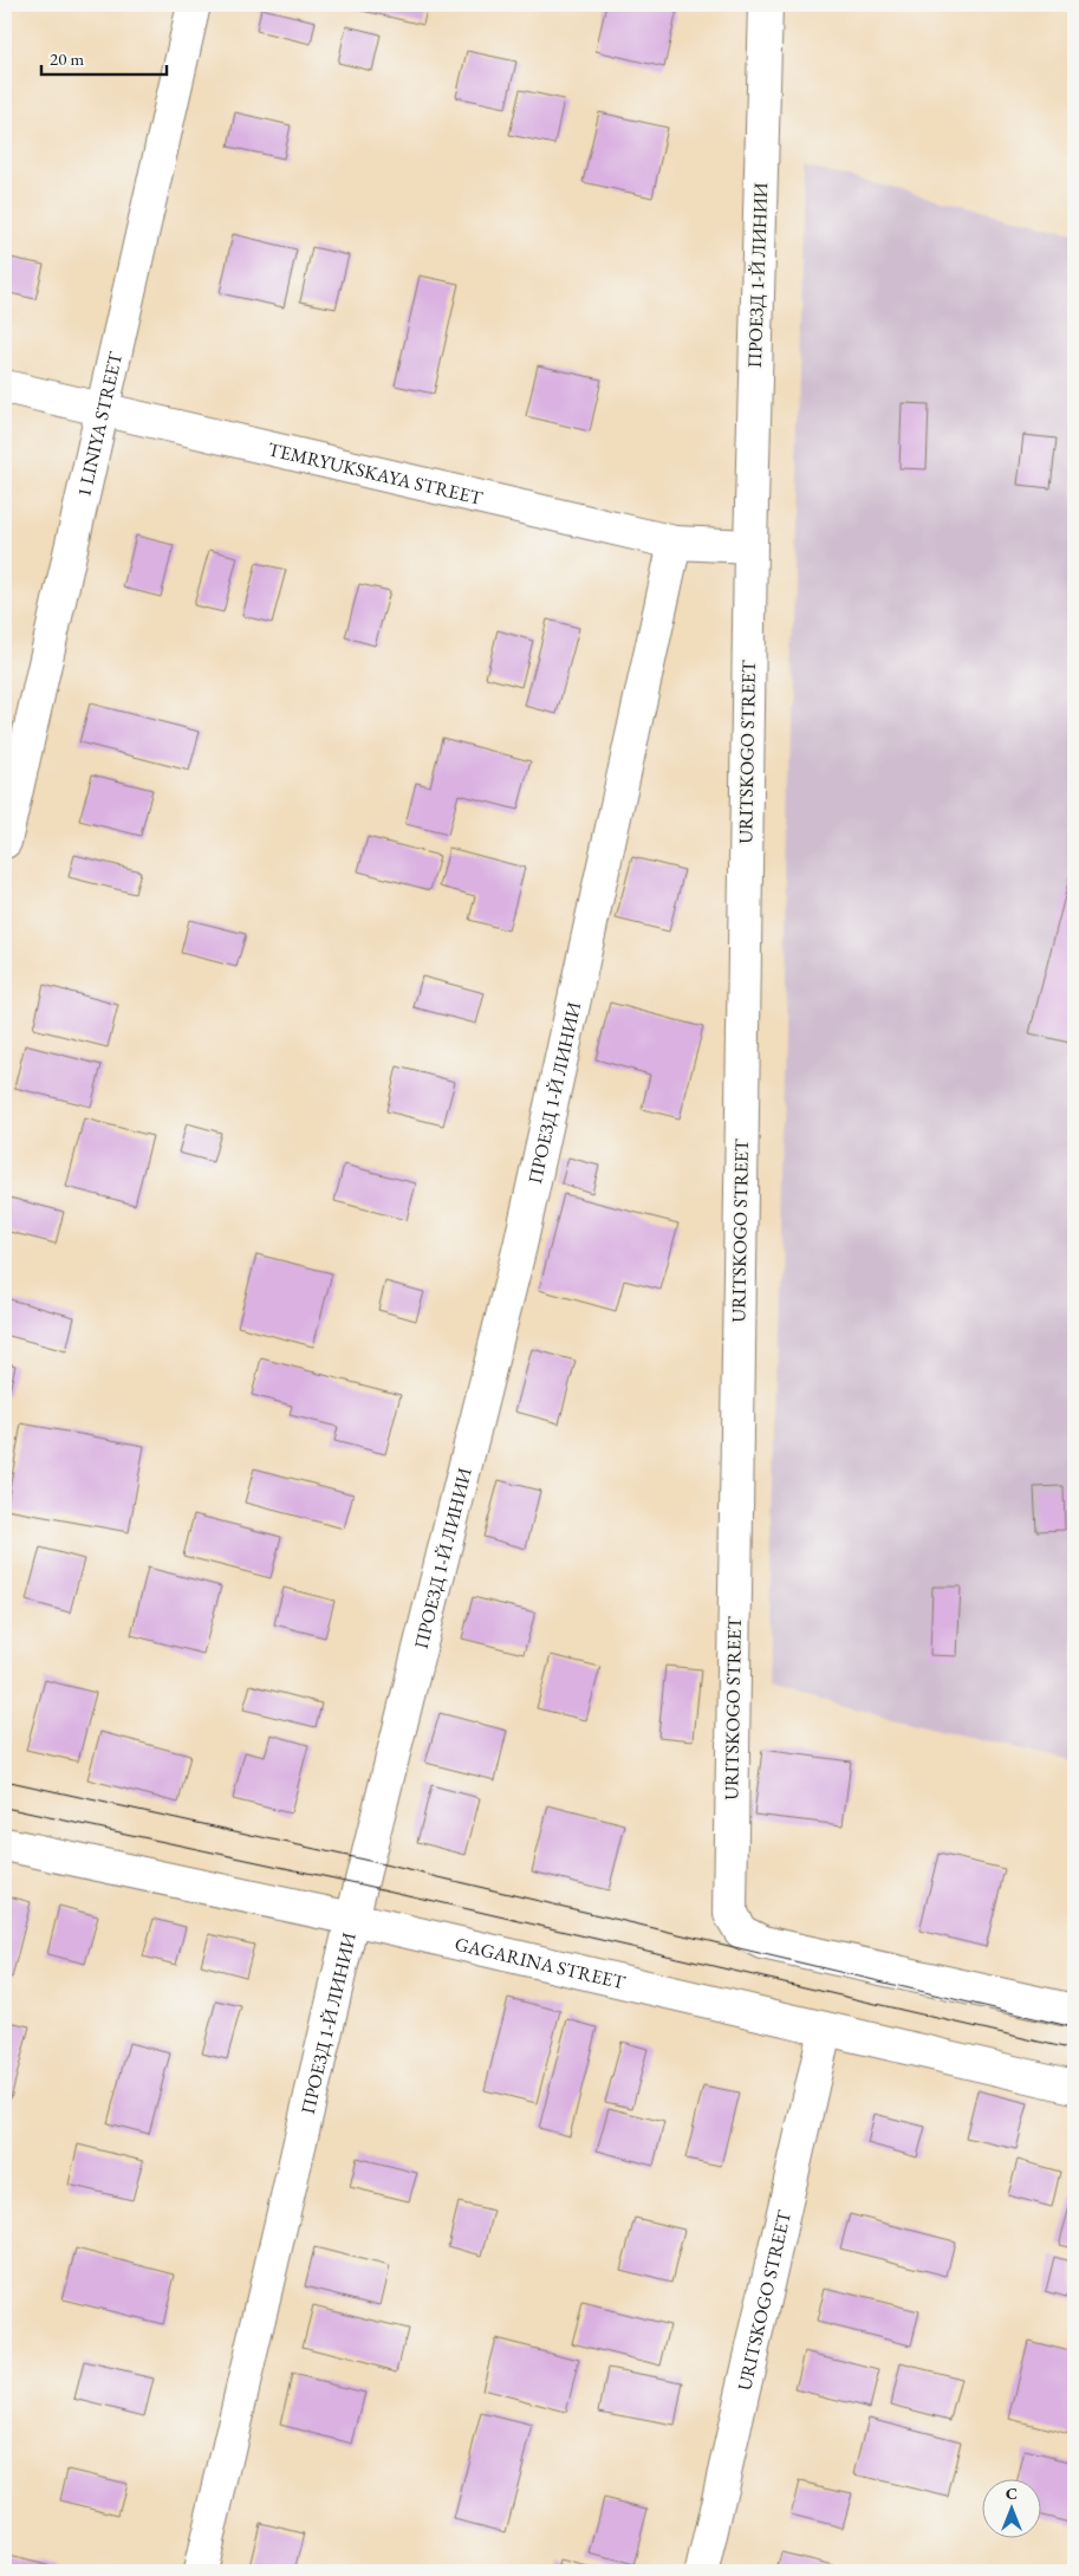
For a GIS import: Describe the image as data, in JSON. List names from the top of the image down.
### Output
{
  "streets": {
    "street": [
      "ПРОЕЗД 1-Й ЛИНИИ",
      "1 LINIYA STREET",
      "TEMRYUKSKAYA STREET",
      "URITSKOGO STREET",
      "GAGARINA STREET"
    ]
  },
  "crossings": [
    ["ПРОЕЗД 1-Й ЛИНИИ", "TEMRYUKSKAYA STREET"],
    ["ПРОЕЗД 1-Й ЛИНИИ", "URITSKOGO STREET"],
    ["ПРОЕЗД 1-Й ЛИНИИ", "GAGARINA STREET"],
    ["1 LINIYA STREET", "TEMRYUKSKAYA STREET"],
    ["TEMRYUKSKAYA STREET", "URITSKOGO STREET"],
    ["URITSKOGO STREET", "GAGARINA STREET"]
  ],
  "scale_bar": "20 m",
  "north": "top"
}
